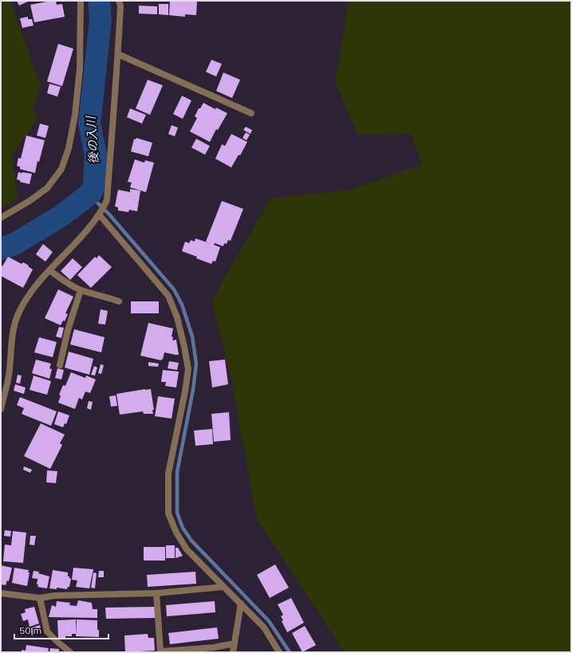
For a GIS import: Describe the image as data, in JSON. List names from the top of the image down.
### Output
{
  "water": ["後の入川"],
  "scale_bar": "50 m"
}
